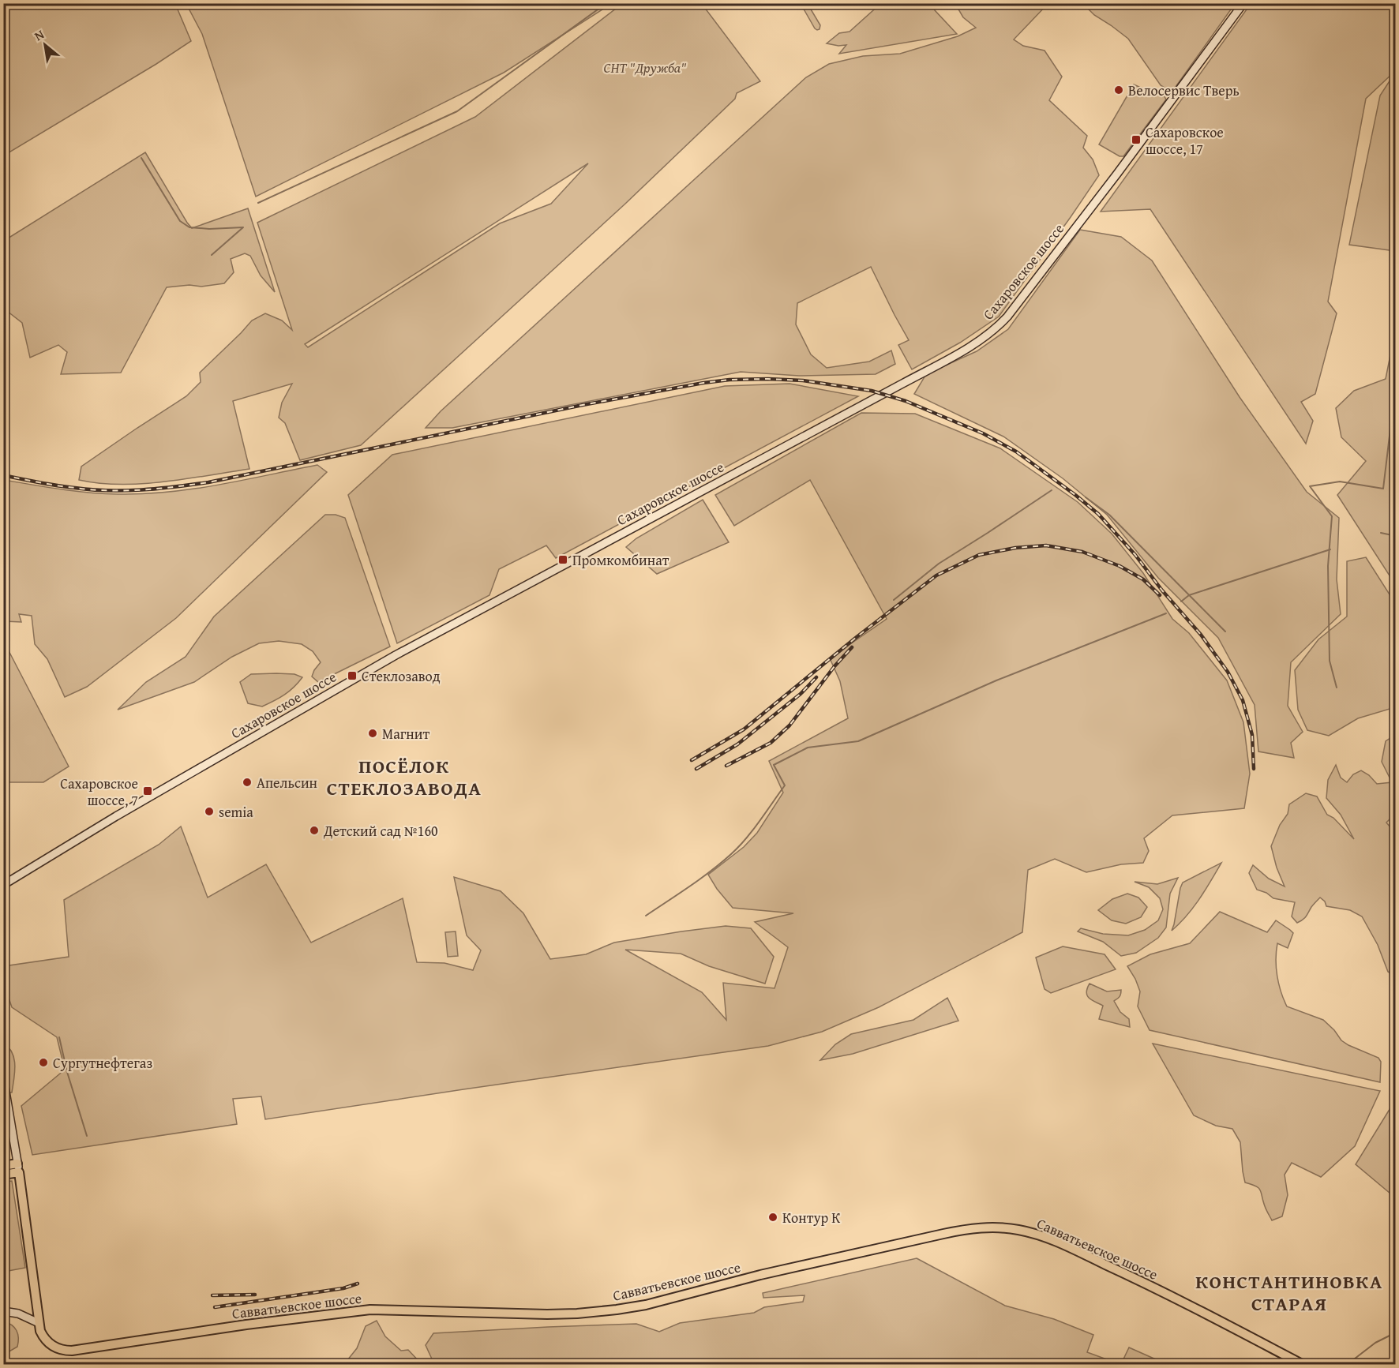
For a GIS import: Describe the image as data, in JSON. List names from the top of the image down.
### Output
{
  "streets": {
    "main road": ["Сахаровское шоссе", "Савватьевское шоссе"]
  },
  "districts": ["ПОСЁЛОК СТЕКЛОЗАВОДА", "КОНСТАНТИНОВКА СТАРАЯ"],
  "parks": ["СНТ \"Дружба\""],
  "places": {
    "other": [
      "Велосервис Тверь",
      "Магнит",
      "Апельсин",
      "semia",
      "Детский сад №160",
      "Сургутнефтегаз",
      "Контур К"
    ],
    "transit": [
      "Сахаровское шоссе, 17",
      "Промкомбинат",
      "Стеклозавод",
      "Сахаровское шоссе, 7"
    ]
  },
  "north": "top left"
}
